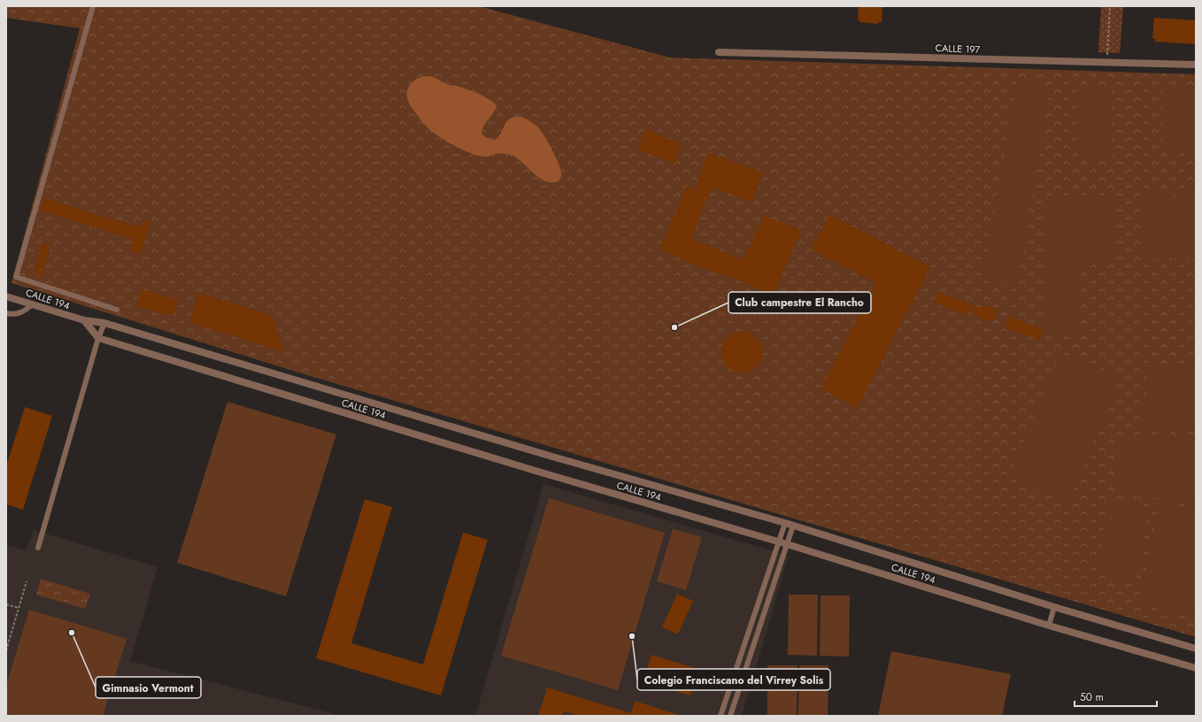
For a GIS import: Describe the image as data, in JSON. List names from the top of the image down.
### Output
{
  "streets": {
    "street": ["CALLE 197", "CALLE 194"]
  },
  "places": ["Club campestre El Rancho", "Gimnasio Vermont", "Colegio Franciscano del Virrey Solis"],
  "scale_bar": "50 m"
}
